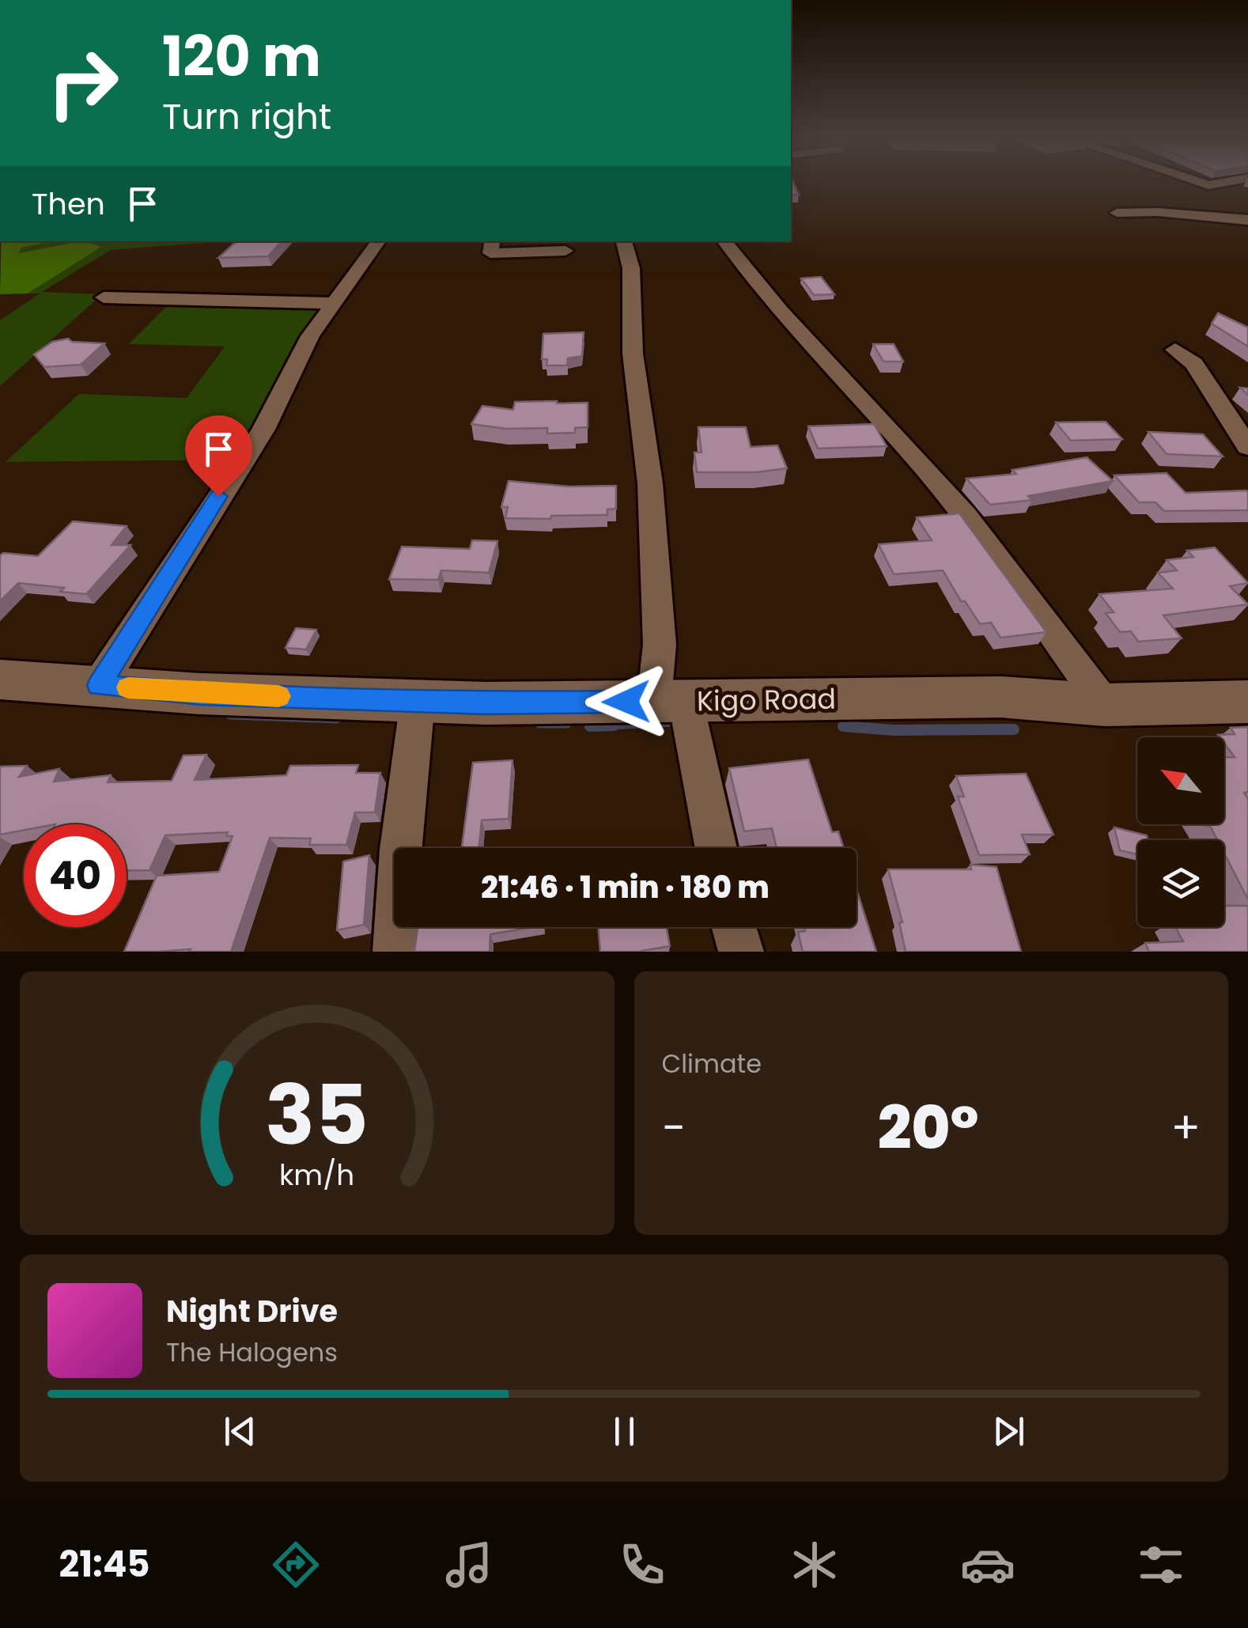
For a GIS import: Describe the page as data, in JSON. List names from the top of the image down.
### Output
{
  "streets": {
    "street": ["Kigo Road"]
  },
  "north": "top left",
  "page": {
    "turn": ["120 m", "Turn right"],
    "then": "Then",
    "limit": "40",
    "trip": "21:46 · 1 min · 180 m",
    "tile": "Climate",
    "heat": ["−", "20°", "+"],
    "song": ["Night Drive", "The Halogens"],
    "tabs": "21:45",
    "gauge": ["35", "km/h"]
  }
}
